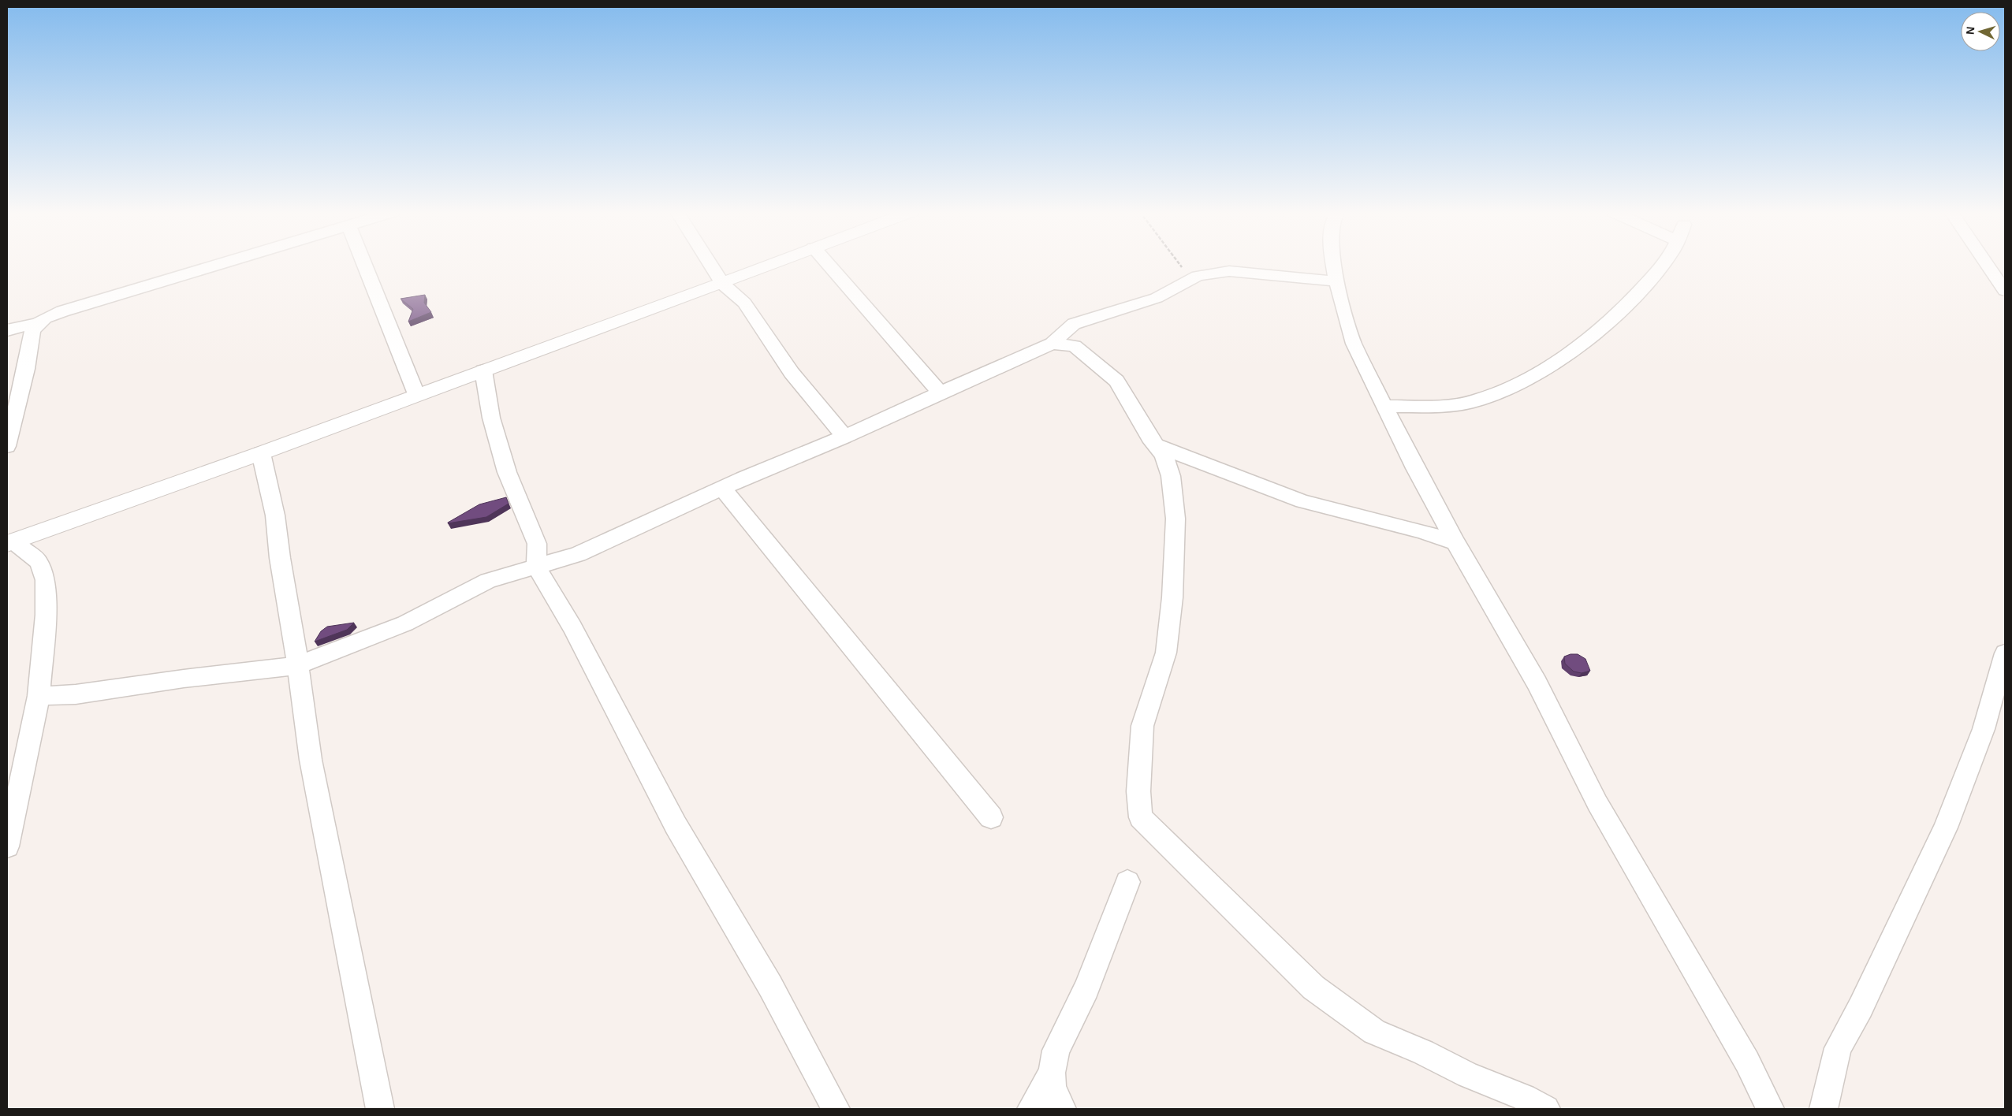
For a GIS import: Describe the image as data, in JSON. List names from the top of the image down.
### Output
{
  "north": "left"
}
